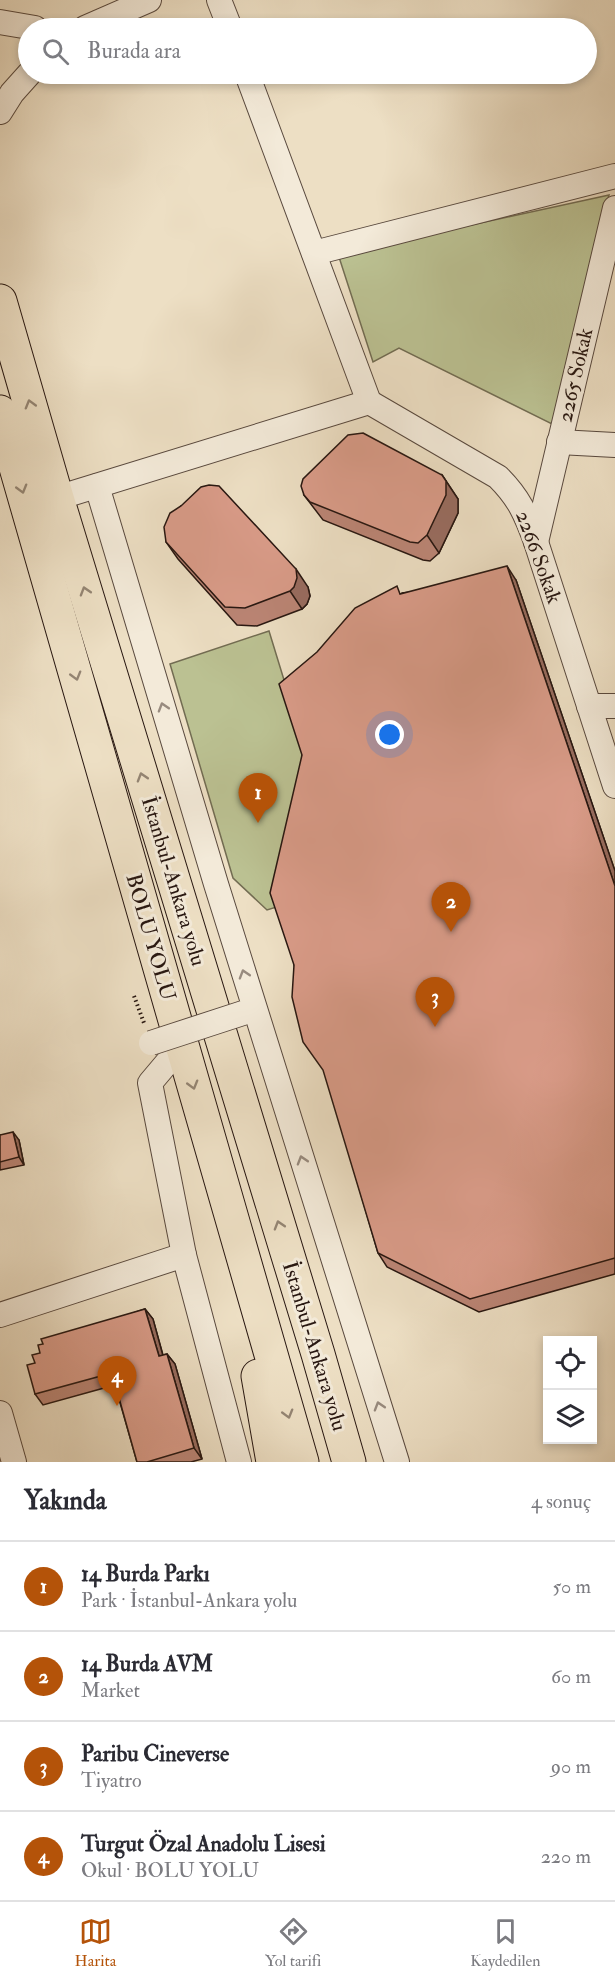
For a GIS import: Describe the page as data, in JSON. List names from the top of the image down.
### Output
{
  "streets": {
    "highway": ["İstanbul-Ankara yolu", "BOLU YOLU"],
    "street": ["2265 Sokak", "2266 Sokak"]
  },
  "crossings": [
    ["2265 Sokak", "2266 Sokak"]
  ],
  "one_way": ["İstanbul-Ankara yolu"],
  "page": {
    "search": "Burada ara",
    "pins": [
      "1",
      "2",
      "3",
      "4"
    ],
    "heading": ["Yakında", "4 sonuç"],
    "list": [
      {
        "mark": "1",
        "name": "14 Burda Parkı",
        "note": "Park · İstanbul-Ankara yolu",
        "value": "50 m"
      },
      {
        "mark": "2",
        "name": "14 Burda AVM",
        "note": "Market",
        "value": "60 m"
      },
      {
        "mark": "3",
        "name": "Paribu Cineverse",
        "note": "Tiyatro",
        "value": "90 m"
      },
      {
        "mark": "4",
        "name": "Turgut Özal Anadolu Lisesi",
        "note": "Okul · BOLU YOLU",
        "value": "220 m"
      }
    ],
    "nav": ["Harita", "Yol tarifi", "Kaydedilen"]
  }
}
